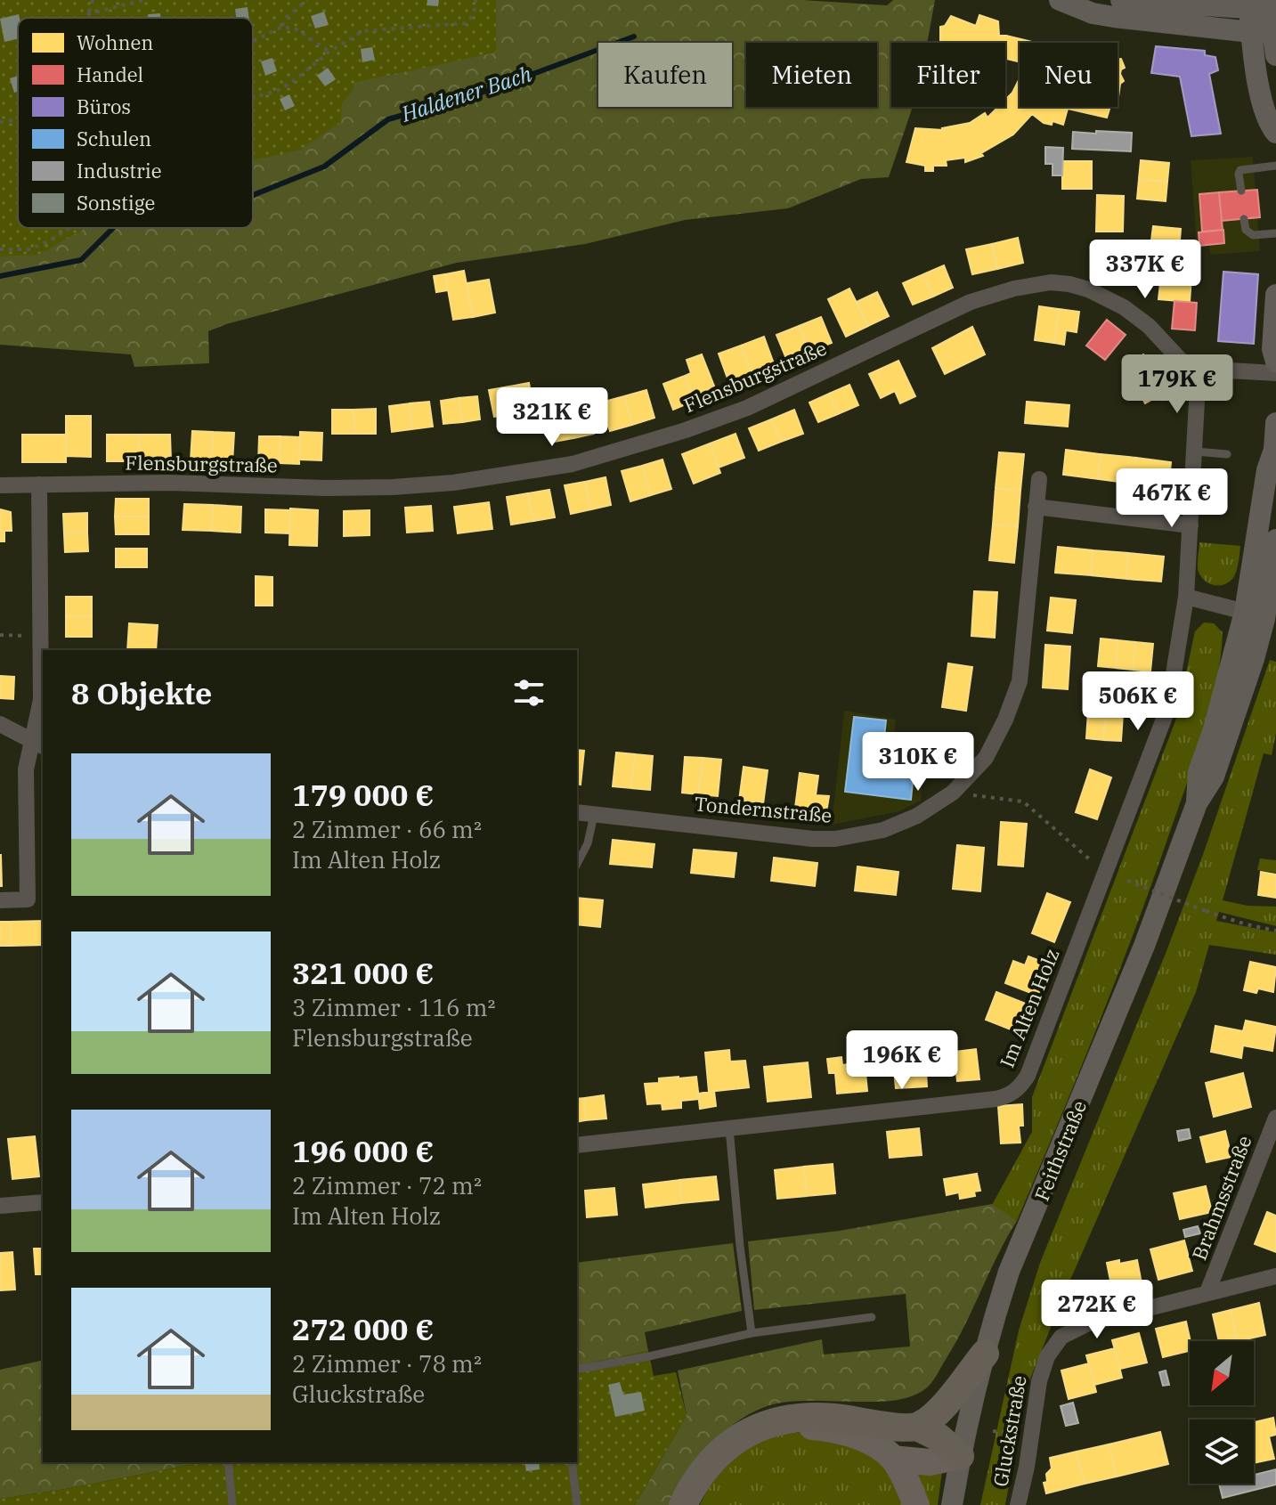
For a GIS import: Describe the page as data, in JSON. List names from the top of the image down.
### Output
{
  "streets": {
    "main road": ["Feithstraße"],
    "street": [
      "Flensburgstraße",
      "Tondernstraße",
      "Im Alten Holz",
      "Brahmsstraße",
      "Gluckstraße"
    ]
  },
  "crossings": [
    ["Flensburgstraße", "Im Alten Holz"],
    ["Brahmsstraße", "Gluckstraße"]
  ],
  "water": ["Haldener Bach"],
  "legend": [
    "Wohnen",
    "Handel",
    "Büros",
    "Schulen",
    "Industrie",
    "Sonstige"
  ],
  "north": "bottom left",
  "page": {
    "chip": [
      "Kaufen",
      "Mieten",
      "Filter",
      "Neu"
    ],
    "price": [
      "337K €",
      "179K €",
      "321K €",
      "467K €",
      "506K €",
      "310K €",
      "196K €",
      "272K €"
    ],
    "heading": "8 Objekte",
    "list": [
      {
        "name": "179 000 €",
        "note": "2 Zimmer · 66 m² · Im Alten Holz"
      },
      {
        "name": "321 000 €",
        "note": "3 Zimmer · 116 m² · Flensburgstraße"
      },
      {
        "name": "196 000 €",
        "note": "2 Zimmer · 72 m² · Im Alten Holz"
      },
      {
        "name": "272 000 €",
        "note": "2 Zimmer · 78 m² · Gluckstraße"
      }
    ]
  }
}
